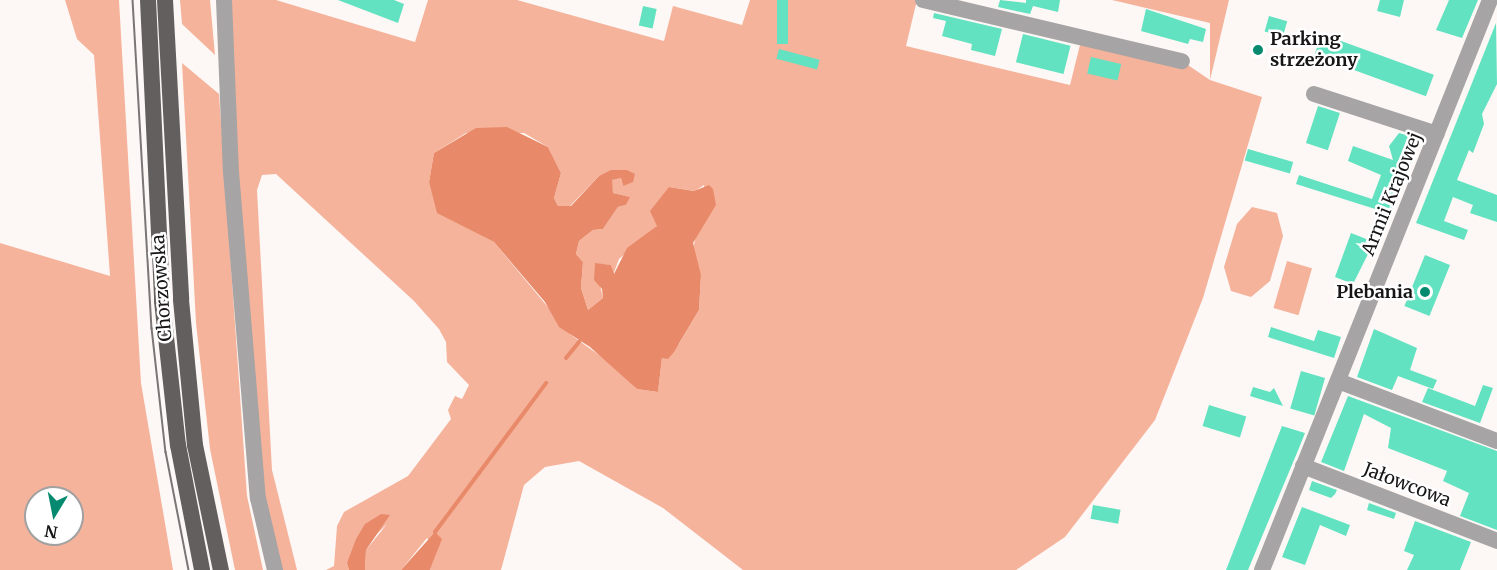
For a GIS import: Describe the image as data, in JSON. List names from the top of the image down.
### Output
{
  "streets": {
    "main road": ["Chorzowska"],
    "street": ["Armii Krajowej", "Jałowcowa"]
  },
  "crossings": [
    ["Armii Krajowej", "Jałowcowa"]
  ],
  "places": ["Parking strzeżony", "Plebania"],
  "north": "bottom"
}
